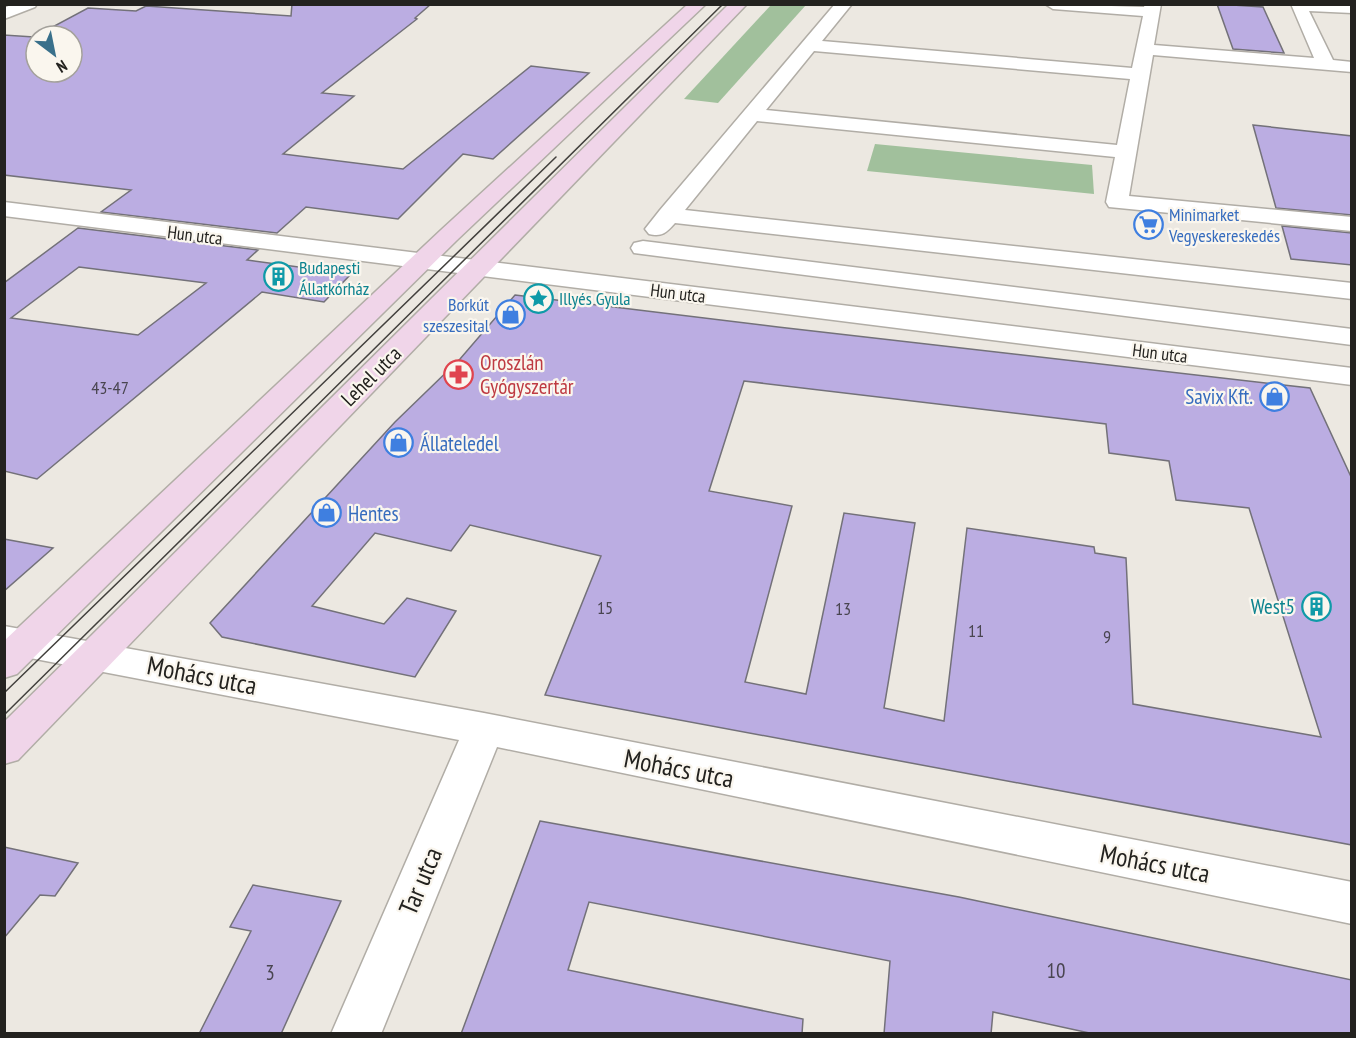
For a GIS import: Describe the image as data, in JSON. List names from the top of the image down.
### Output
{
  "streets": {
    "main road": ["Lehel utca"],
    "street": ["Hun utca", "Mohács utca", "Tar utca"]
  },
  "crossings": [
    ["Hun utca", "Lehel utca"],
    ["Lehel utca", "Mohács utca"],
    ["Mohács utca", "Tar utca"]
  ],
  "places": {
    "supermarket": ["Minimarket Vegyeskereskedés"],
    "building": ["Budapesti Állatkórház", "West5"],
    "place": ["Illyés Gyula"],
    "shop": [
      "Borkút szeszesital",
      "Savix Kft.",
      "Állateledel",
      "Hentes"
    ],
    "pharmacy": ["Oroszlán Gyógyszertár"]
  },
  "house_numbers": [
    "43-47",
    "15",
    "13",
    "11",
    "9",
    "10",
    "3"
  ],
  "north": "bottom right"
}
